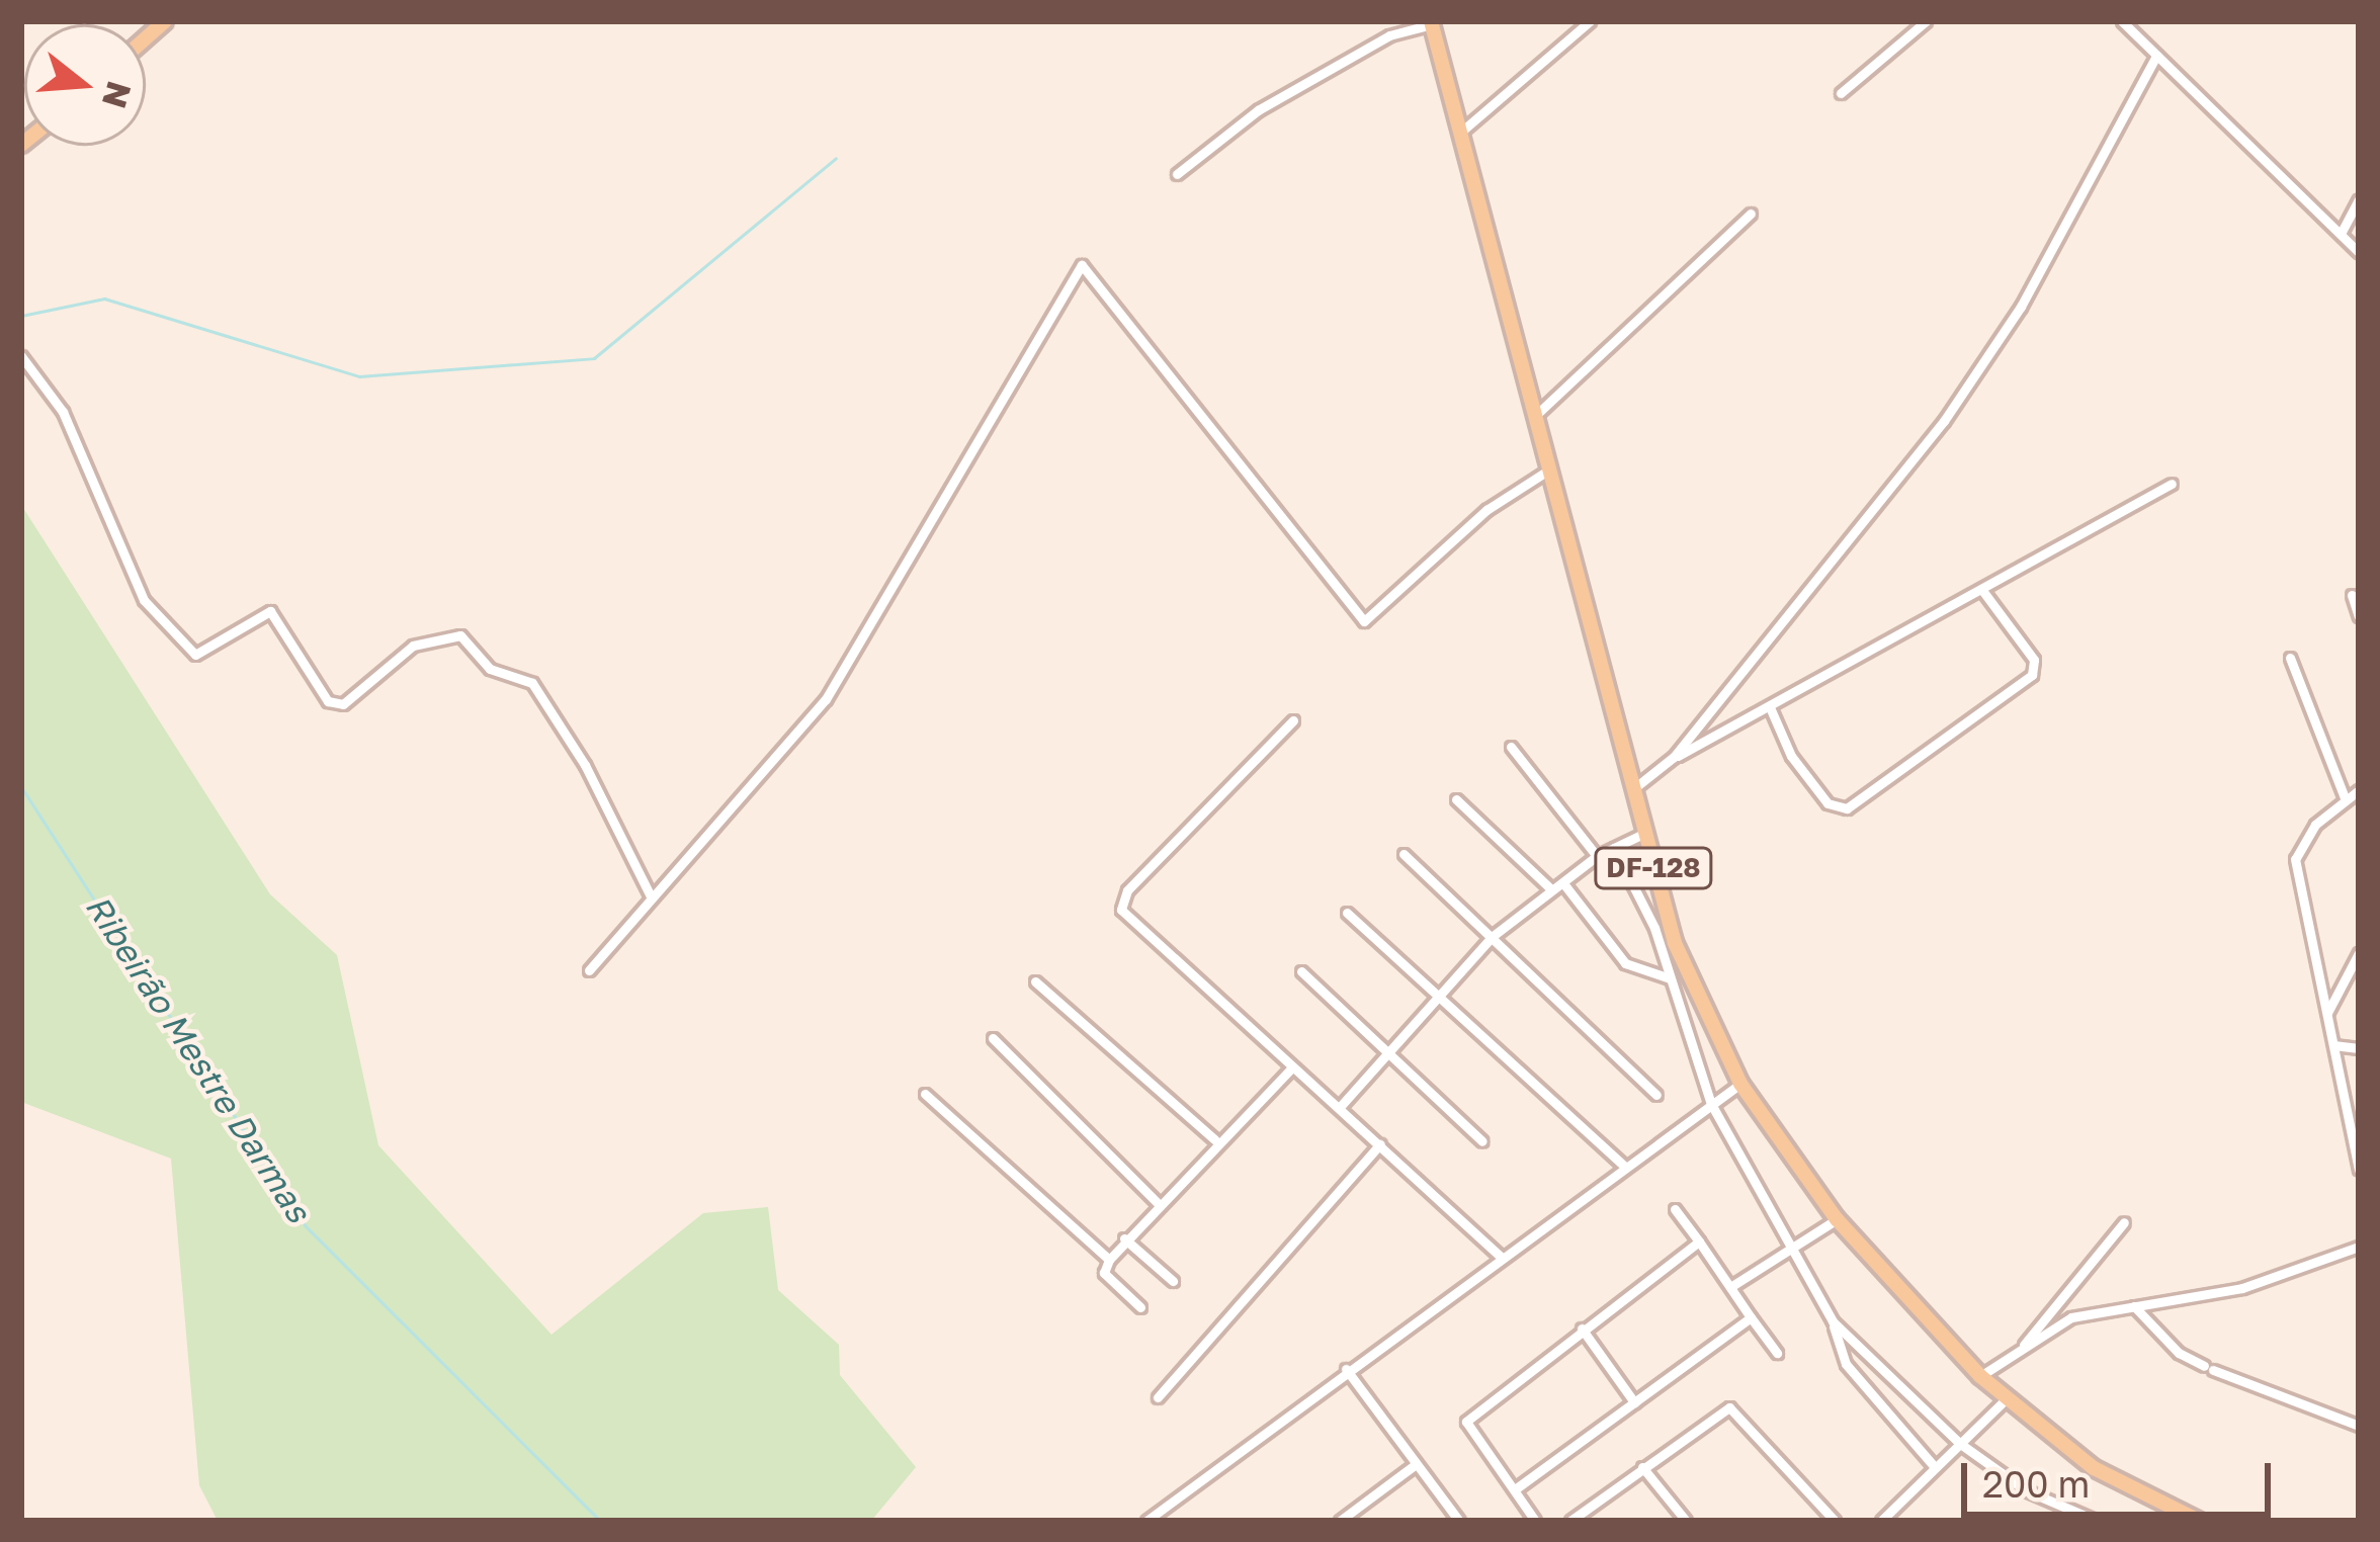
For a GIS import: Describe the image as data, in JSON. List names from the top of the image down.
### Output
{
  "streets": {
    "main road": ["DF-128"]
  },
  "water": ["Ribeirão Mestre Darmas"],
  "scale_bar": "200 m",
  "north": "right"
}
